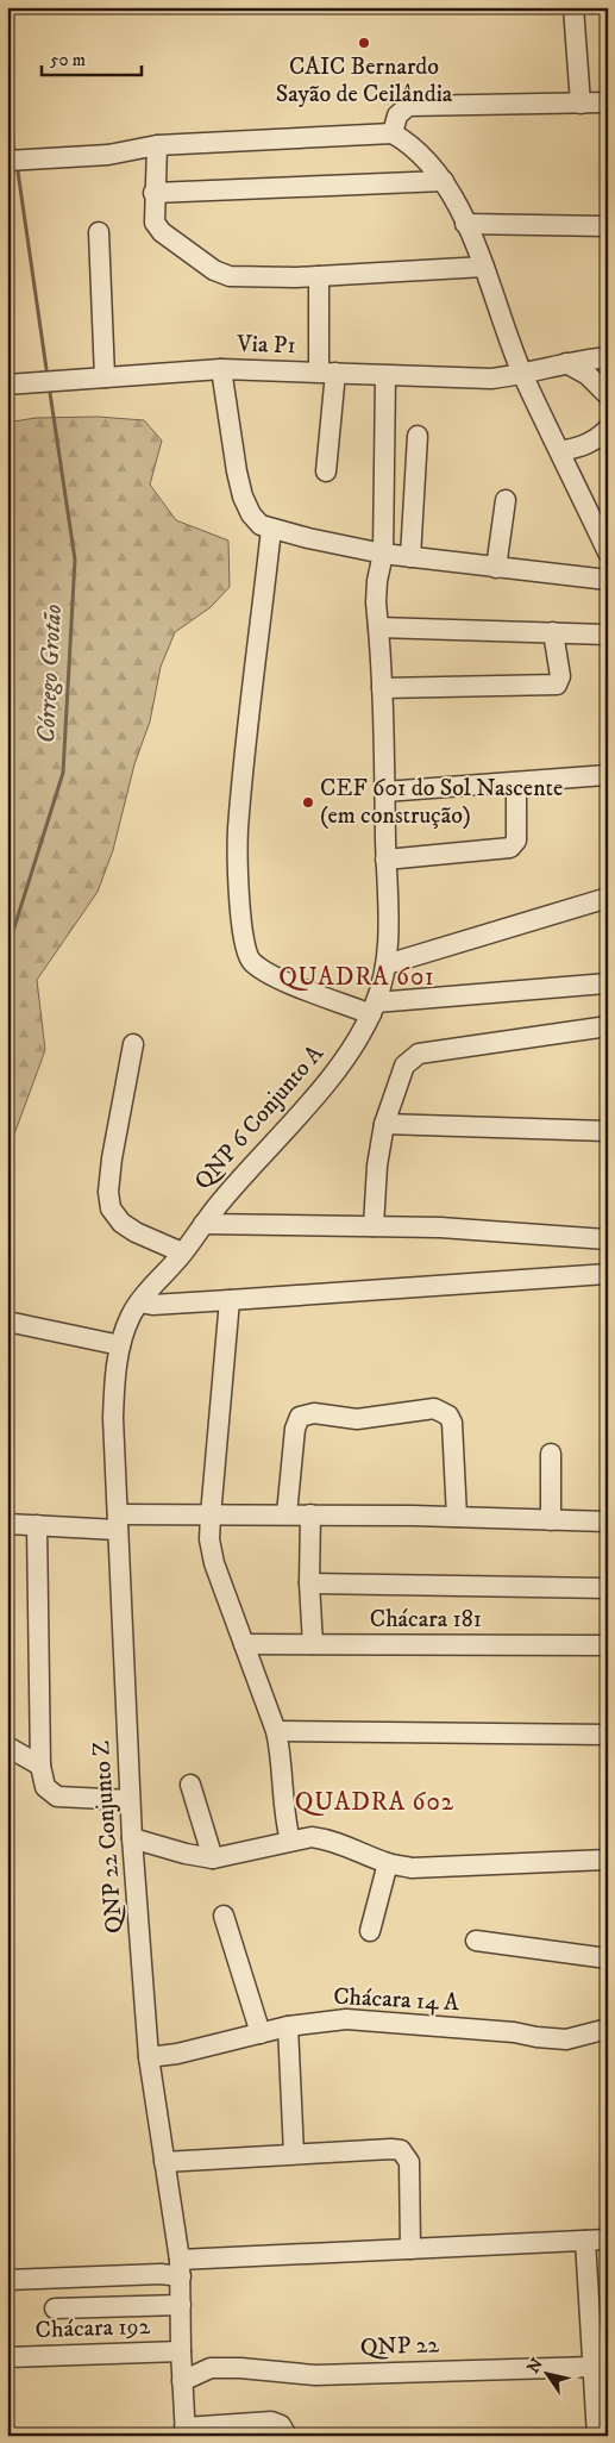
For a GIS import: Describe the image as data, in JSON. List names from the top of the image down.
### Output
{
  "streets": {
    "street": [
      "Via P1",
      "QNP 6 Conjunto A",
      "Chácara 181",
      "QNP 22 Conjunto Z",
      "Chácara 14 A",
      "Chácara 192",
      "QNP 22"
    ]
  },
  "crossings": [
    ["Via P1", "QNP 6 Conjunto A"],
    ["QNP 6 Conjunto A", "QNP 22 Conjunto Z"],
    ["QNP 22 Conjunto Z", "Chácara 14 A"],
    ["QNP 22 Conjunto Z", "Chácara 192"],
    ["QNP 22 Conjunto Z", "QNP 22"],
    ["Chácara 192", "QNP 22"]
  ],
  "districts": ["QUADRA 601", "QUADRA 602"],
  "water": ["Córrego Grotão"],
  "places": ["CAIC Bernardo Sayão de Ceilândia", "CEF 601 do Sol Nascente (em construção)"],
  "scale_bar": "50 m",
  "north": "top left"
}
